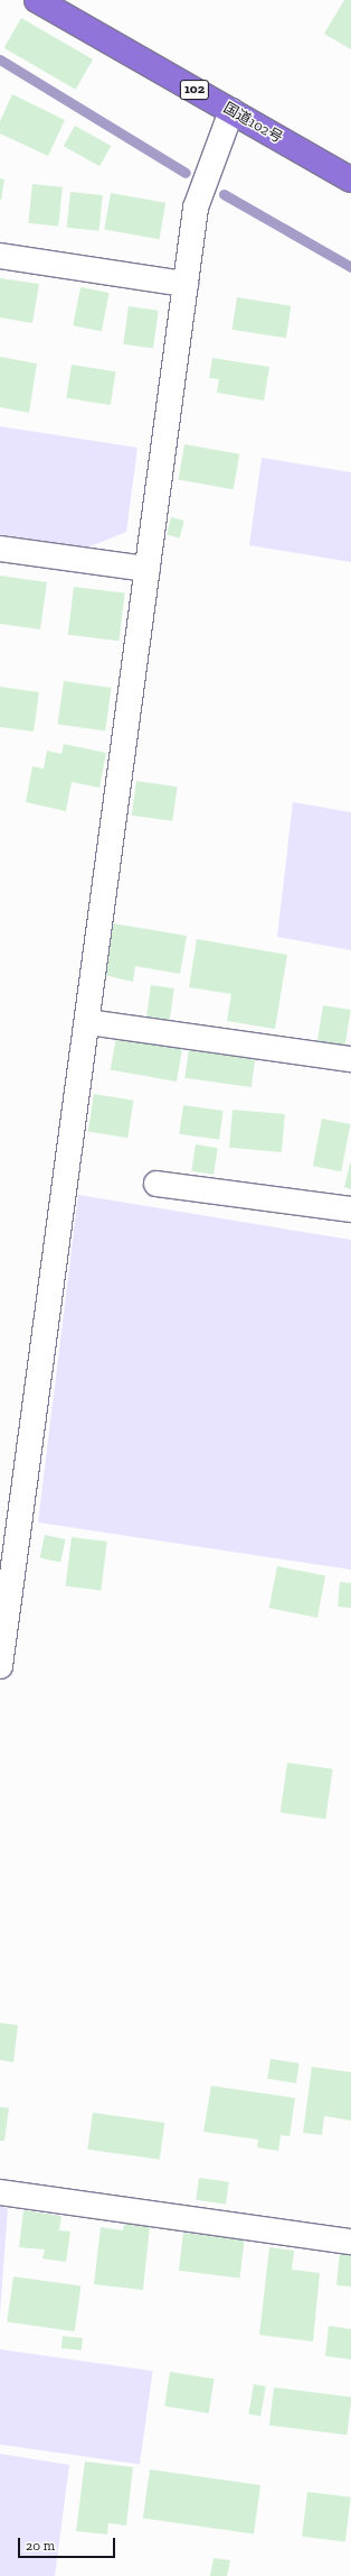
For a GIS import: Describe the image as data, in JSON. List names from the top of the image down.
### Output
{
  "streets": {
    "highway": ["102", "国道102号"]
  },
  "scale_bar": "20 m"
}
